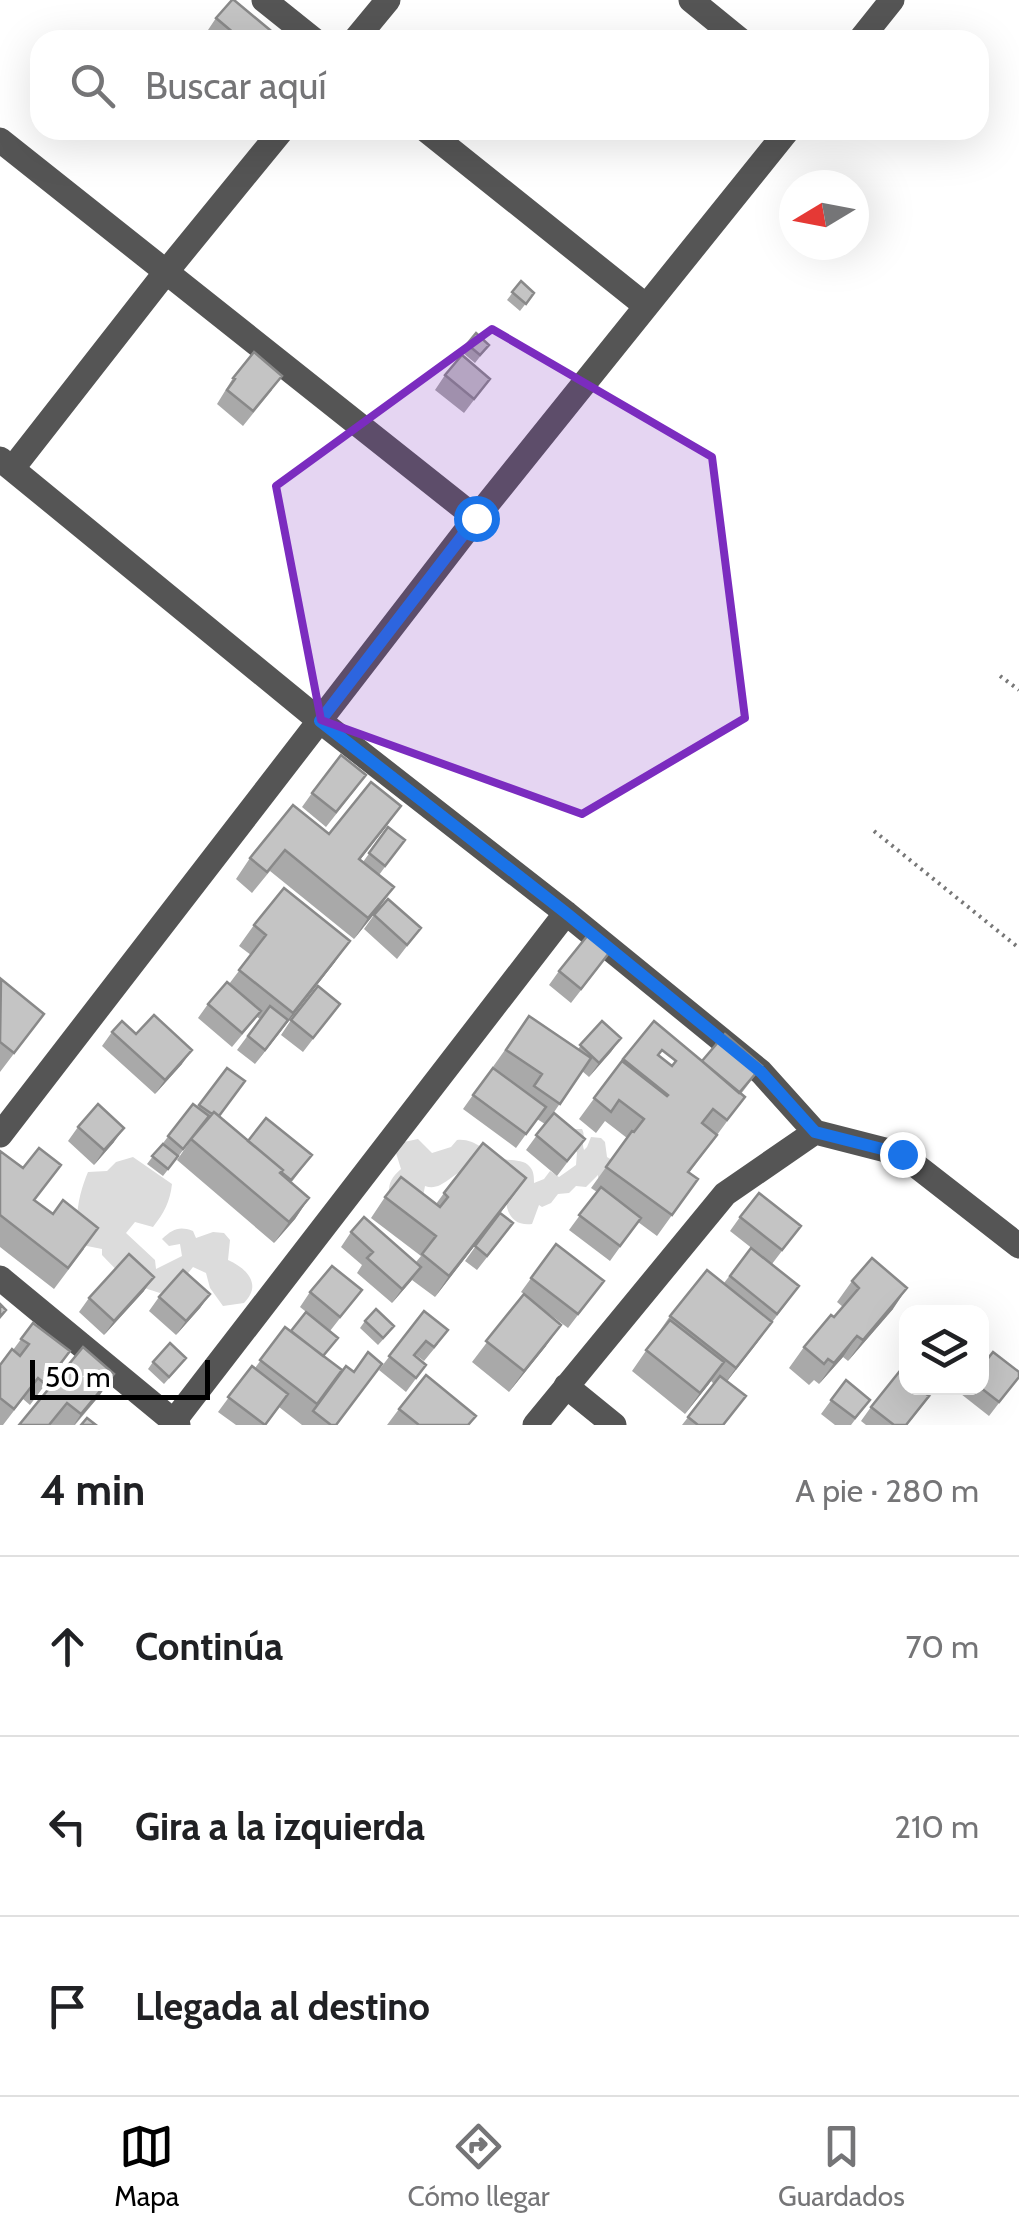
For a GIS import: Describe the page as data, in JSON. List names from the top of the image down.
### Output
{
  "scale_bar": "50 m",
  "north": "left",
  "page": {
    "search": "Buscar aquí",
    "scale": "50 m",
    "heading": ["4 min", "A pie · 280 m"],
    "list": [
      ["Continúa", "70 m"],
      ["Gira a la izquierda", "210 m"],
      "Llegada al destino"
    ],
    "nav": ["Mapa", "Cómo llegar", "Guardados"]
  }
}
